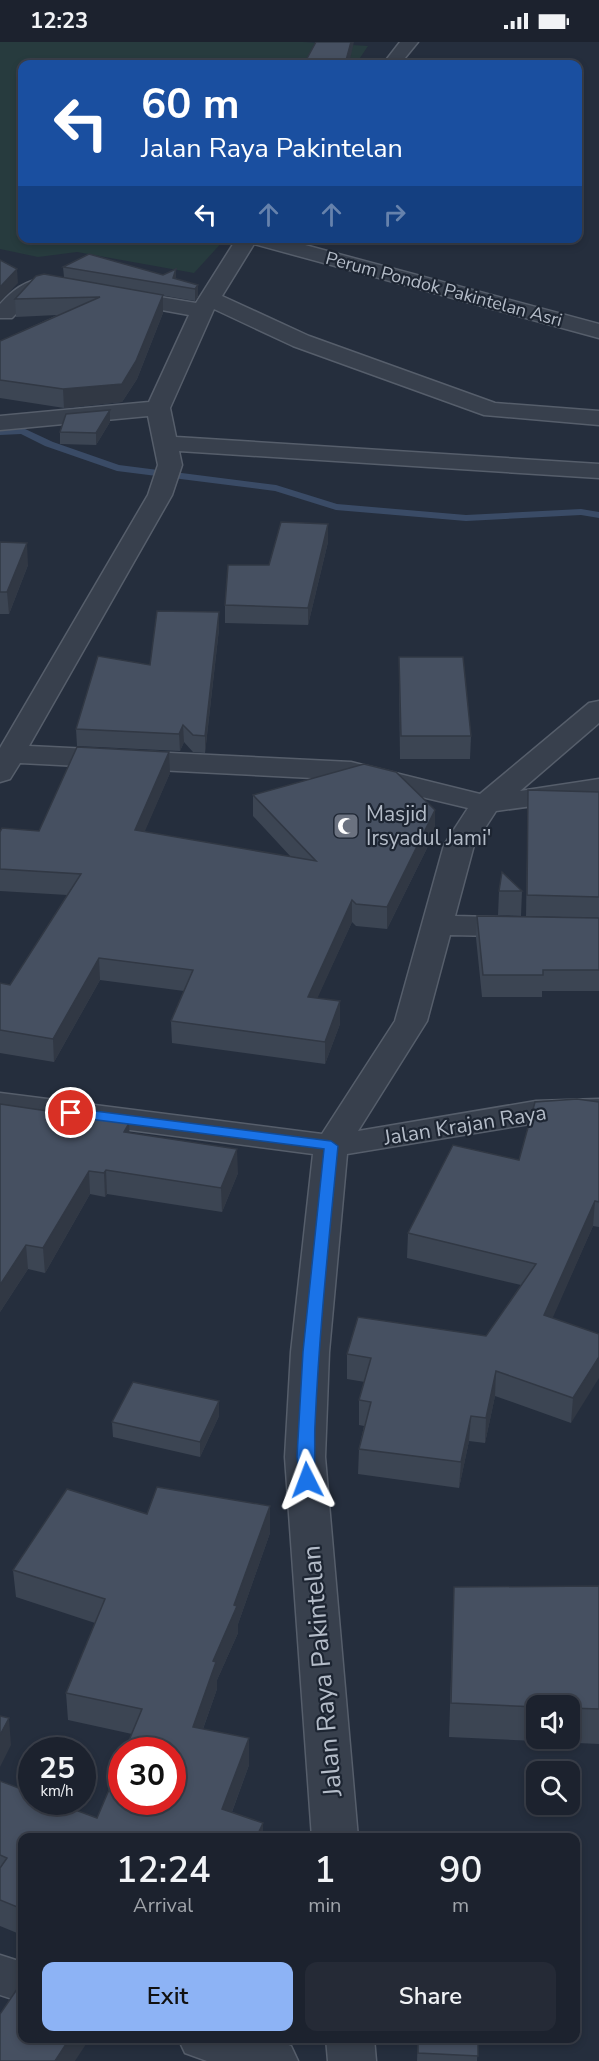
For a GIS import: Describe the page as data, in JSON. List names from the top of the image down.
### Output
{
  "streets": {
    "street": ["Perum Pondok Pakintelan Asri", "Jalan Krajan Raya", "Jalan Raya Pakintelan"]
  },
  "crossings": [
    ["Jalan Krajan Raya", "Jalan Raya Pakintelan"]
  ],
  "places": {
    "mosque": ["Masjid Irsyadul Jami'"]
  },
  "page": {
    "status": "12:23",
    "turn": ["60 m", "Jalan Raya Pakintelan"],
    "speed": "25 km/h",
    "limit": "30",
    "eta": [
      "12:24",
      "Arrival",
      "1",
      "min",
      "90",
      "m"
    ],
    "buttons": ["Exit", "Share"]
  }
}
